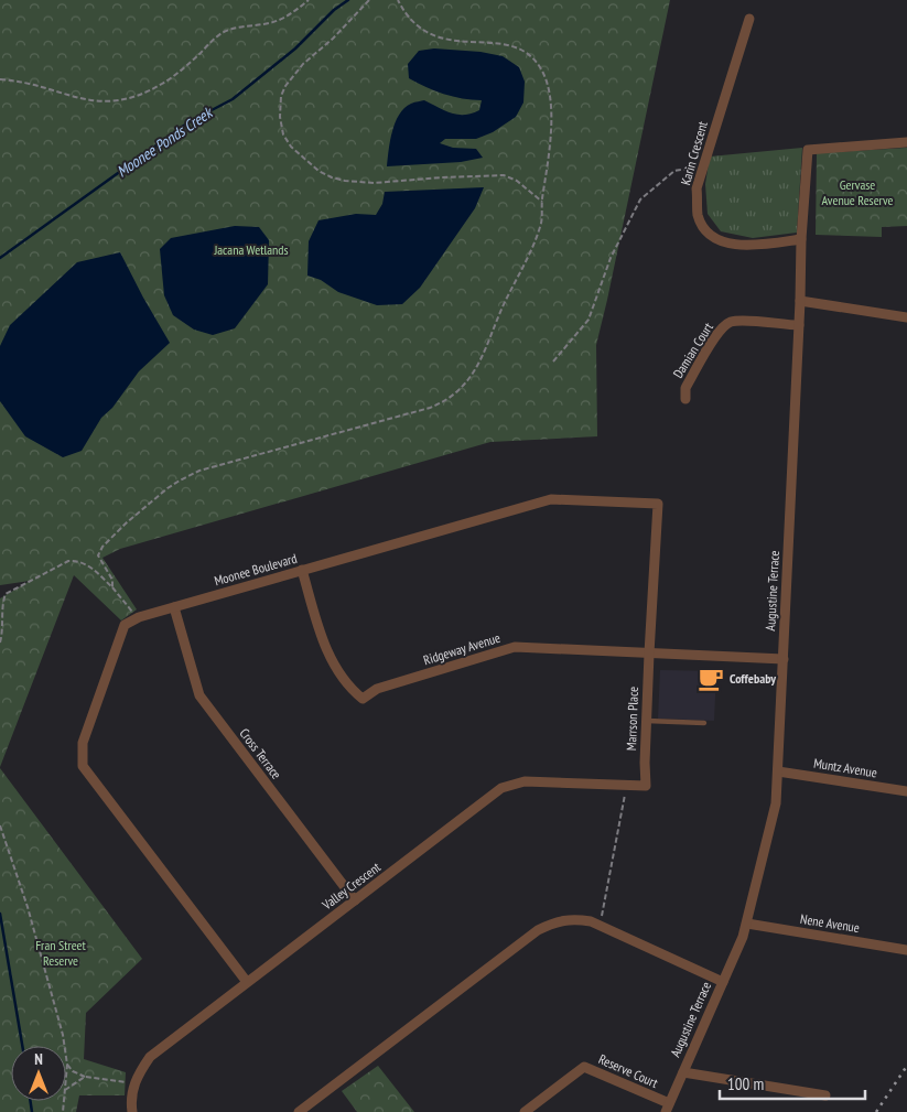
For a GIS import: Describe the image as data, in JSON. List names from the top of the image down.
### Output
{
  "streets": {
    "street": [
      "Karin Crescent",
      "Damian Court",
      "Moonee Boulevard",
      "Augustine Terrace",
      "Ridgeway Avenue",
      "Marrson Place",
      "Cross Terrace",
      "Muntz Avenue",
      "Valley Crescent",
      "Nene Avenue",
      "Reserve Court"
    ]
  },
  "crossings": [
    ["Karin Crescent", "Augustine Terrace"],
    ["Damian Court", "Augustine Terrace"],
    ["Moonee Boulevard", "Ridgeway Avenue"],
    ["Moonee Boulevard", "Marrson Place"],
    ["Moonee Boulevard", "Cross Terrace"],
    ["Moonee Boulevard", "Valley Crescent"],
    ["Augustine Terrace", "Ridgeway Avenue"],
    ["Augustine Terrace", "Muntz Avenue"],
    ["Augustine Terrace", "Nene Avenue"],
    ["Augustine Terrace", "Reserve Court"],
    ["Ridgeway Avenue", "Marrson Place"],
    ["Marrson Place", "Valley Crescent"],
    ["Cross Terrace", "Valley Crescent"]
  ],
  "water": ["Moonee Ponds Creek"],
  "parks": ["Gervase Avenue Reserve", "Jacana Wetlands", "Fran Street Reserve"],
  "places": {
    "cafe": ["Coffebaby"]
  },
  "scale_bar": "100 m",
  "north": "top"
}
